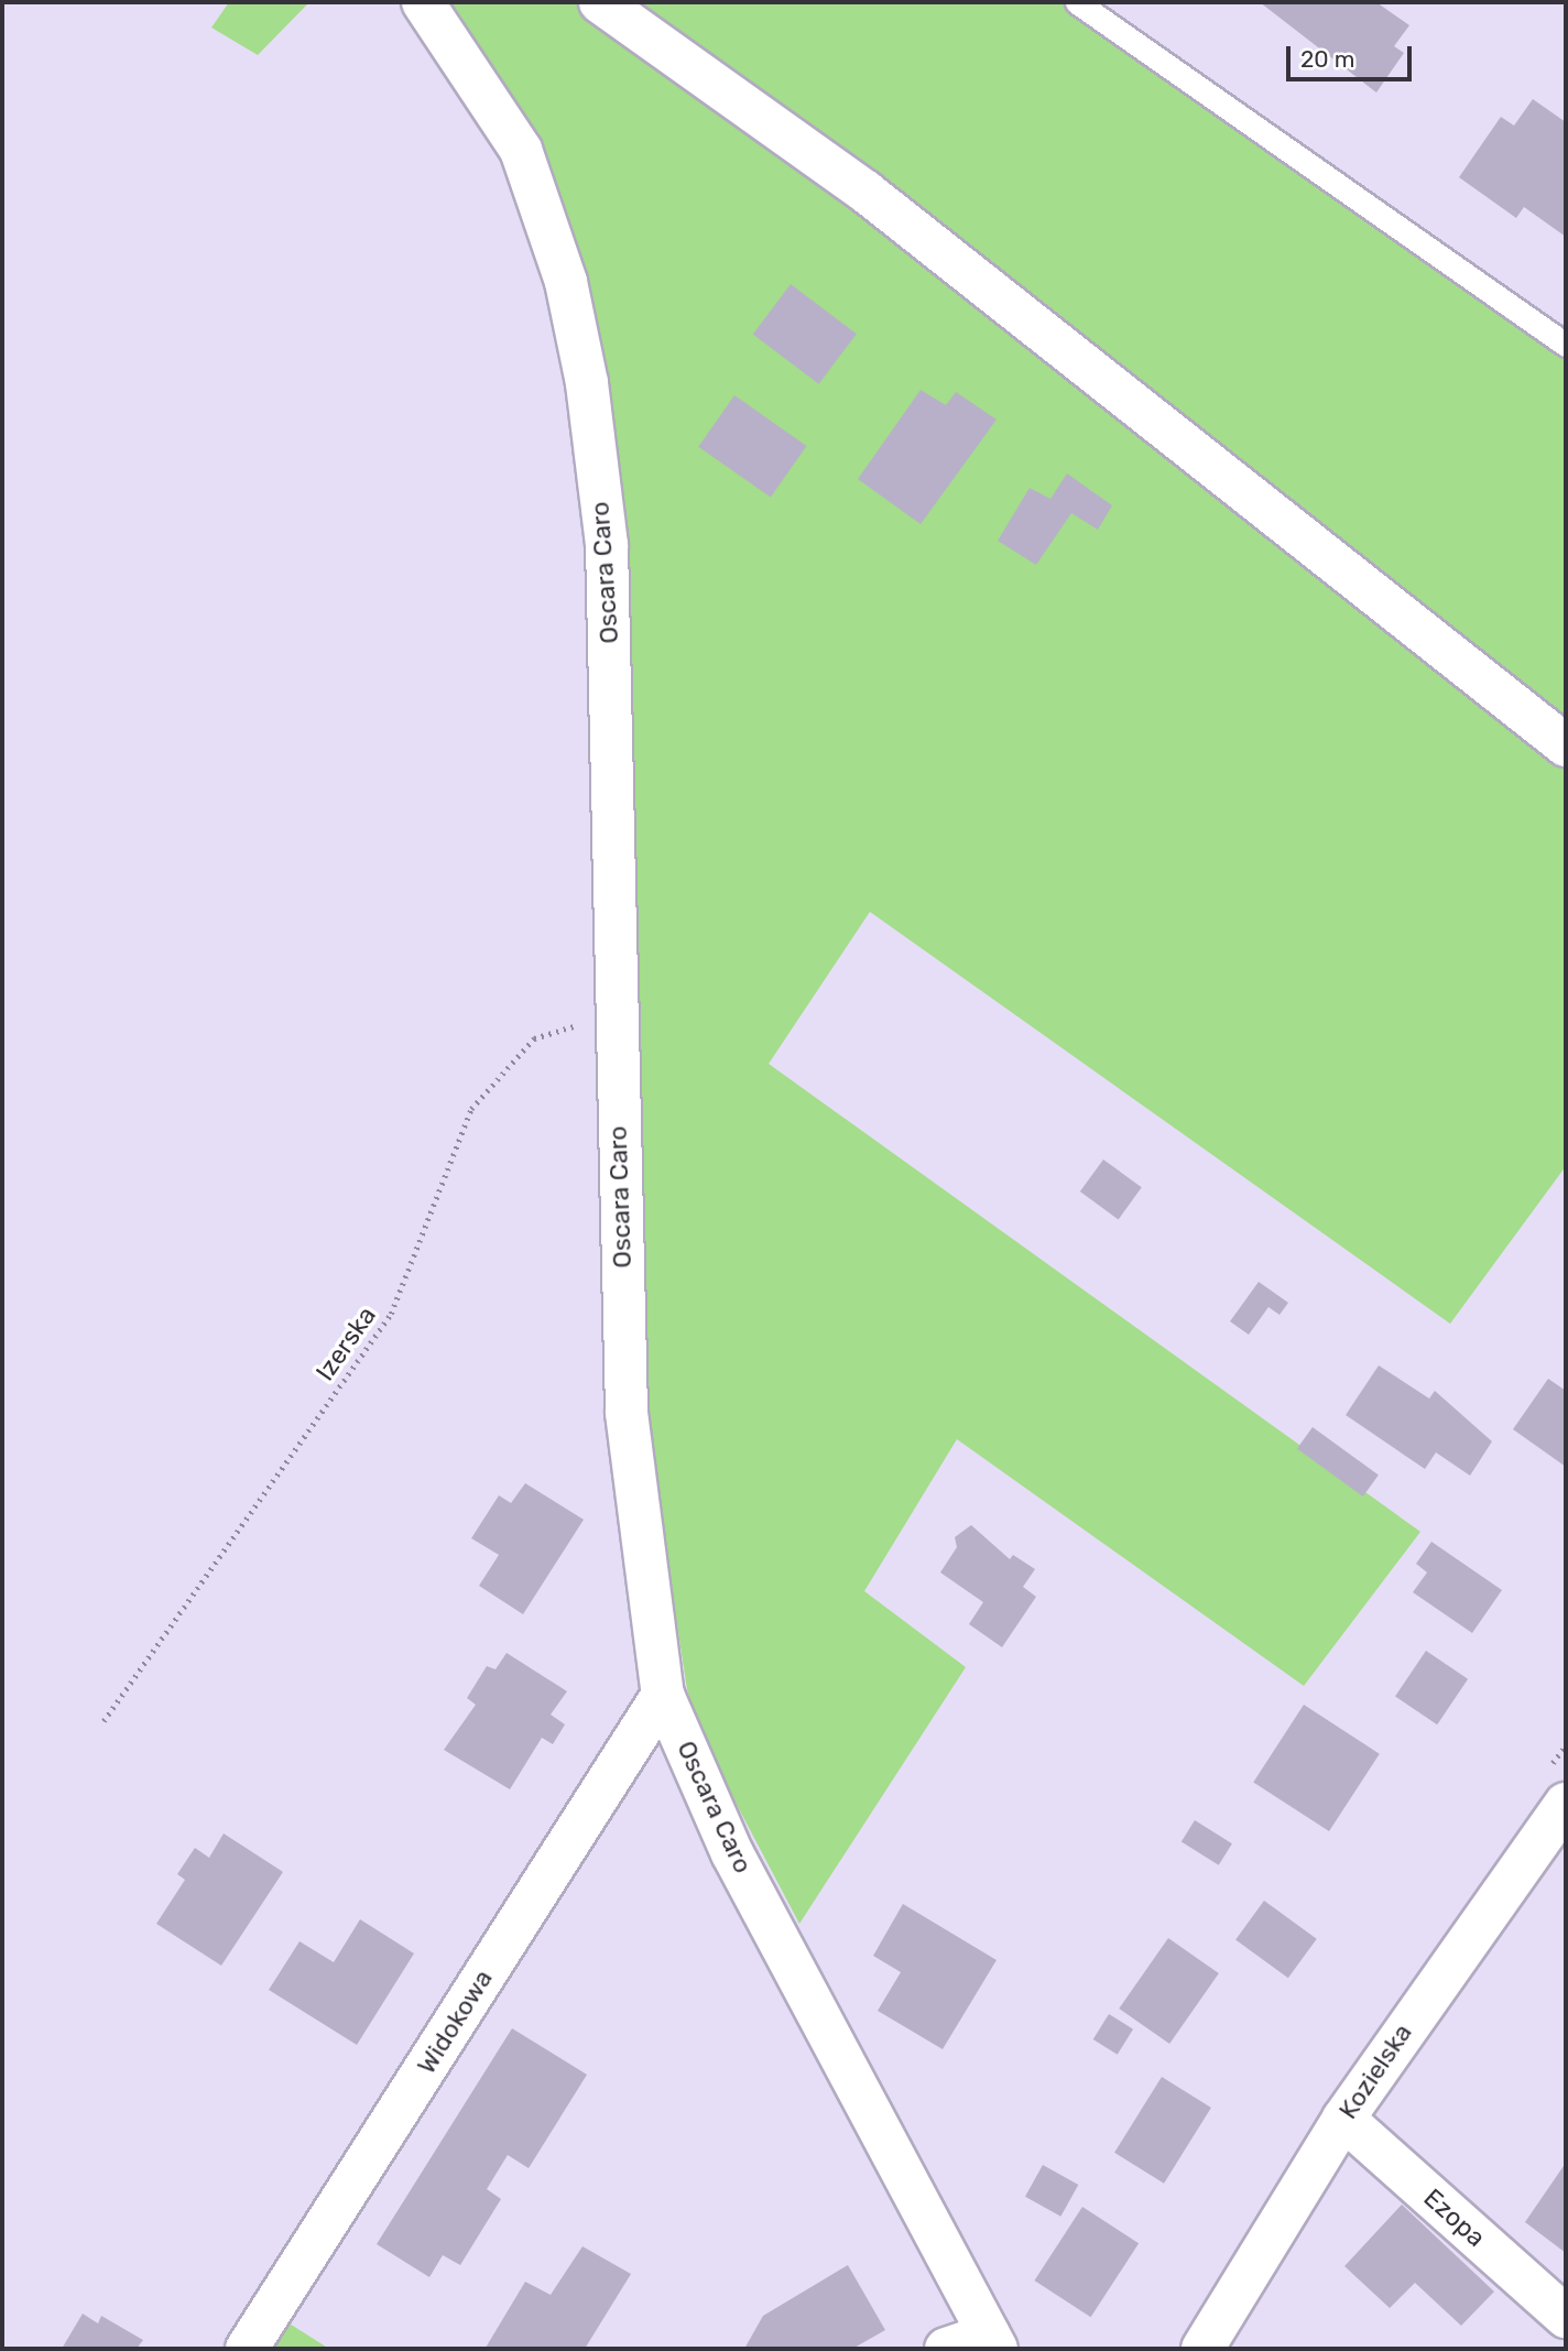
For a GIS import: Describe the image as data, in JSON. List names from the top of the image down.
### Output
{
  "streets": {
    "street": [
      "Oscara Caro",
      "Widokowa",
      "Kozielska",
      "Ezopa"
    ],
    "path": ["Izerska"]
  },
  "crossings": [
    ["Oscara Caro", "Izerska"],
    ["Oscara Caro", "Widokowa"],
    ["Kozielska", "Ezopa"]
  ],
  "scale_bar": "20 m"
}
